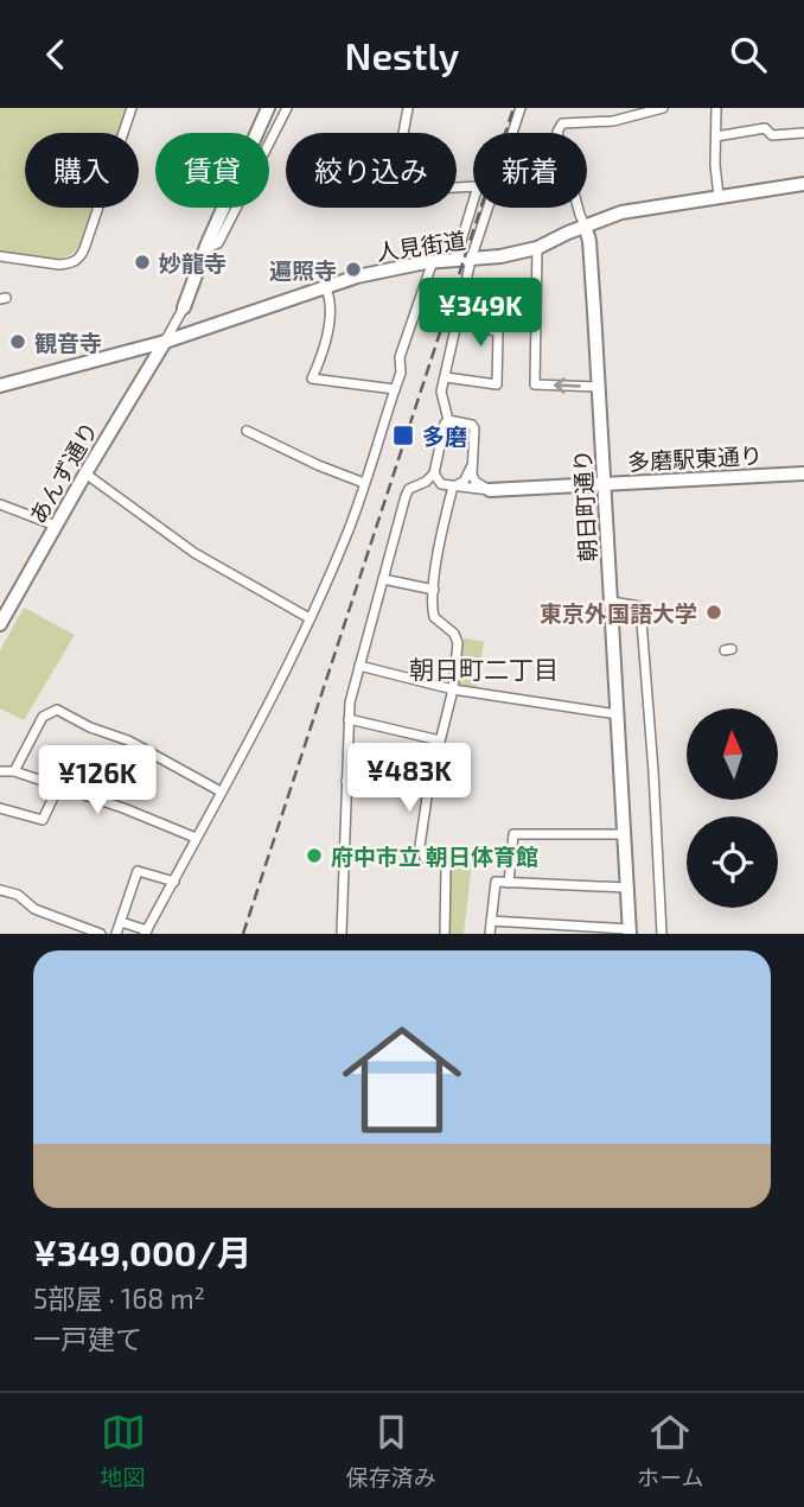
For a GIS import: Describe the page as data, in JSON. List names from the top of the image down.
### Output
{
  "streets": {
    "street": [
      "人見街道",
      "多磨駅東通り",
      "あんず通り",
      "朝日町通り"
    ]
  },
  "crossings": [
    ["人見街道", "あんず通り"],
    ["人見街道", "朝日町通り"],
    ["多磨駅東通り", "朝日町通り"]
  ],
  "districts": ["朝日町二丁目"],
  "places": {
    "other": [
      "妙龍寺",
      "遍照寺",
      "観音寺",
      "東京外国語大学",
      "府中市立 朝日体育館"
    ],
    "transit": ["多磨"]
  },
  "north": "top",
  "page": {
    "header": "Nestly",
    "chip": [
      "購入",
      "賃貸",
      "絞り込み",
      "新着"
    ],
    "price": ["¥349K", "¥483K", "¥126K"],
    "list": [
      {
        "name": "¥349,000/月",
        "note": "5部屋 · 168 m² · 一戸建て"
      }
    ],
    "tabs": ["地図", "保存済み", "ホーム"]
  }
}
